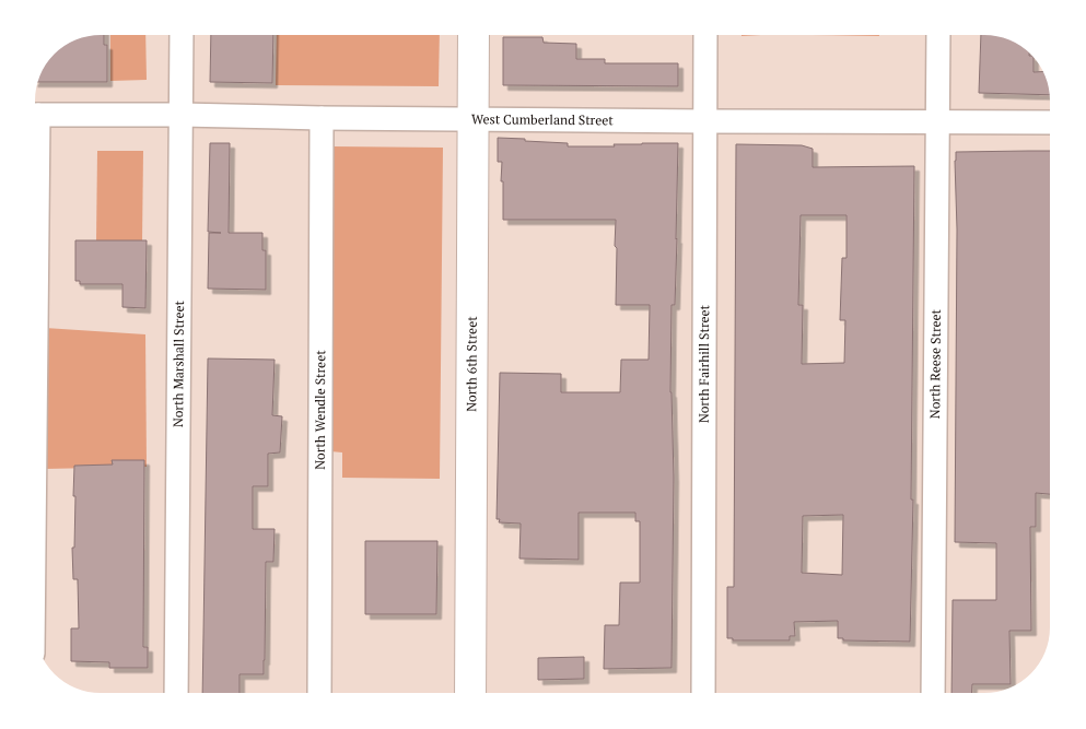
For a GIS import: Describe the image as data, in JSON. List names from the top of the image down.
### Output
{
  "streets": {
    "main road": ["North 6th Street"],
    "street": [
      "West Cumberland Street",
      "North Fairhill Street",
      "North Reese Street",
      "North Marshall Street",
      "North Wendle Street"
    ]
  },
  "crossings": [
    ["West Cumberland Street", "North 6th Street"],
    ["West Cumberland Street", "North Fairhill Street"],
    ["West Cumberland Street", "North Reese Street"],
    ["West Cumberland Street", "North Marshall Street"],
    ["West Cumberland Street", "North Wendle Street"]
  ]
}
